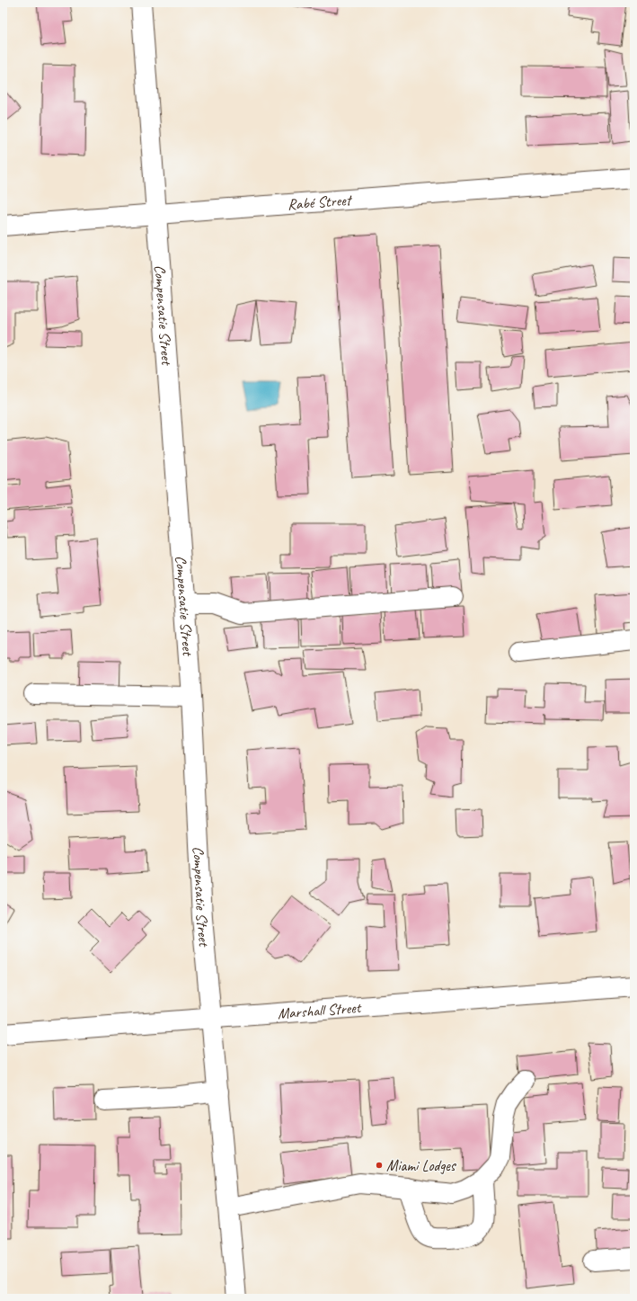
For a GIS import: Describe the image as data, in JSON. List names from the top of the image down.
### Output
{
  "streets": {
    "street": ["Rabé Street", "Compensatie Street", "Marshall Street"]
  },
  "crossings": [
    ["Rabé Street", "Compensatie Street"],
    ["Compensatie Street", "Marshall Street"]
  ],
  "places": ["Miami Lodges"]
}
